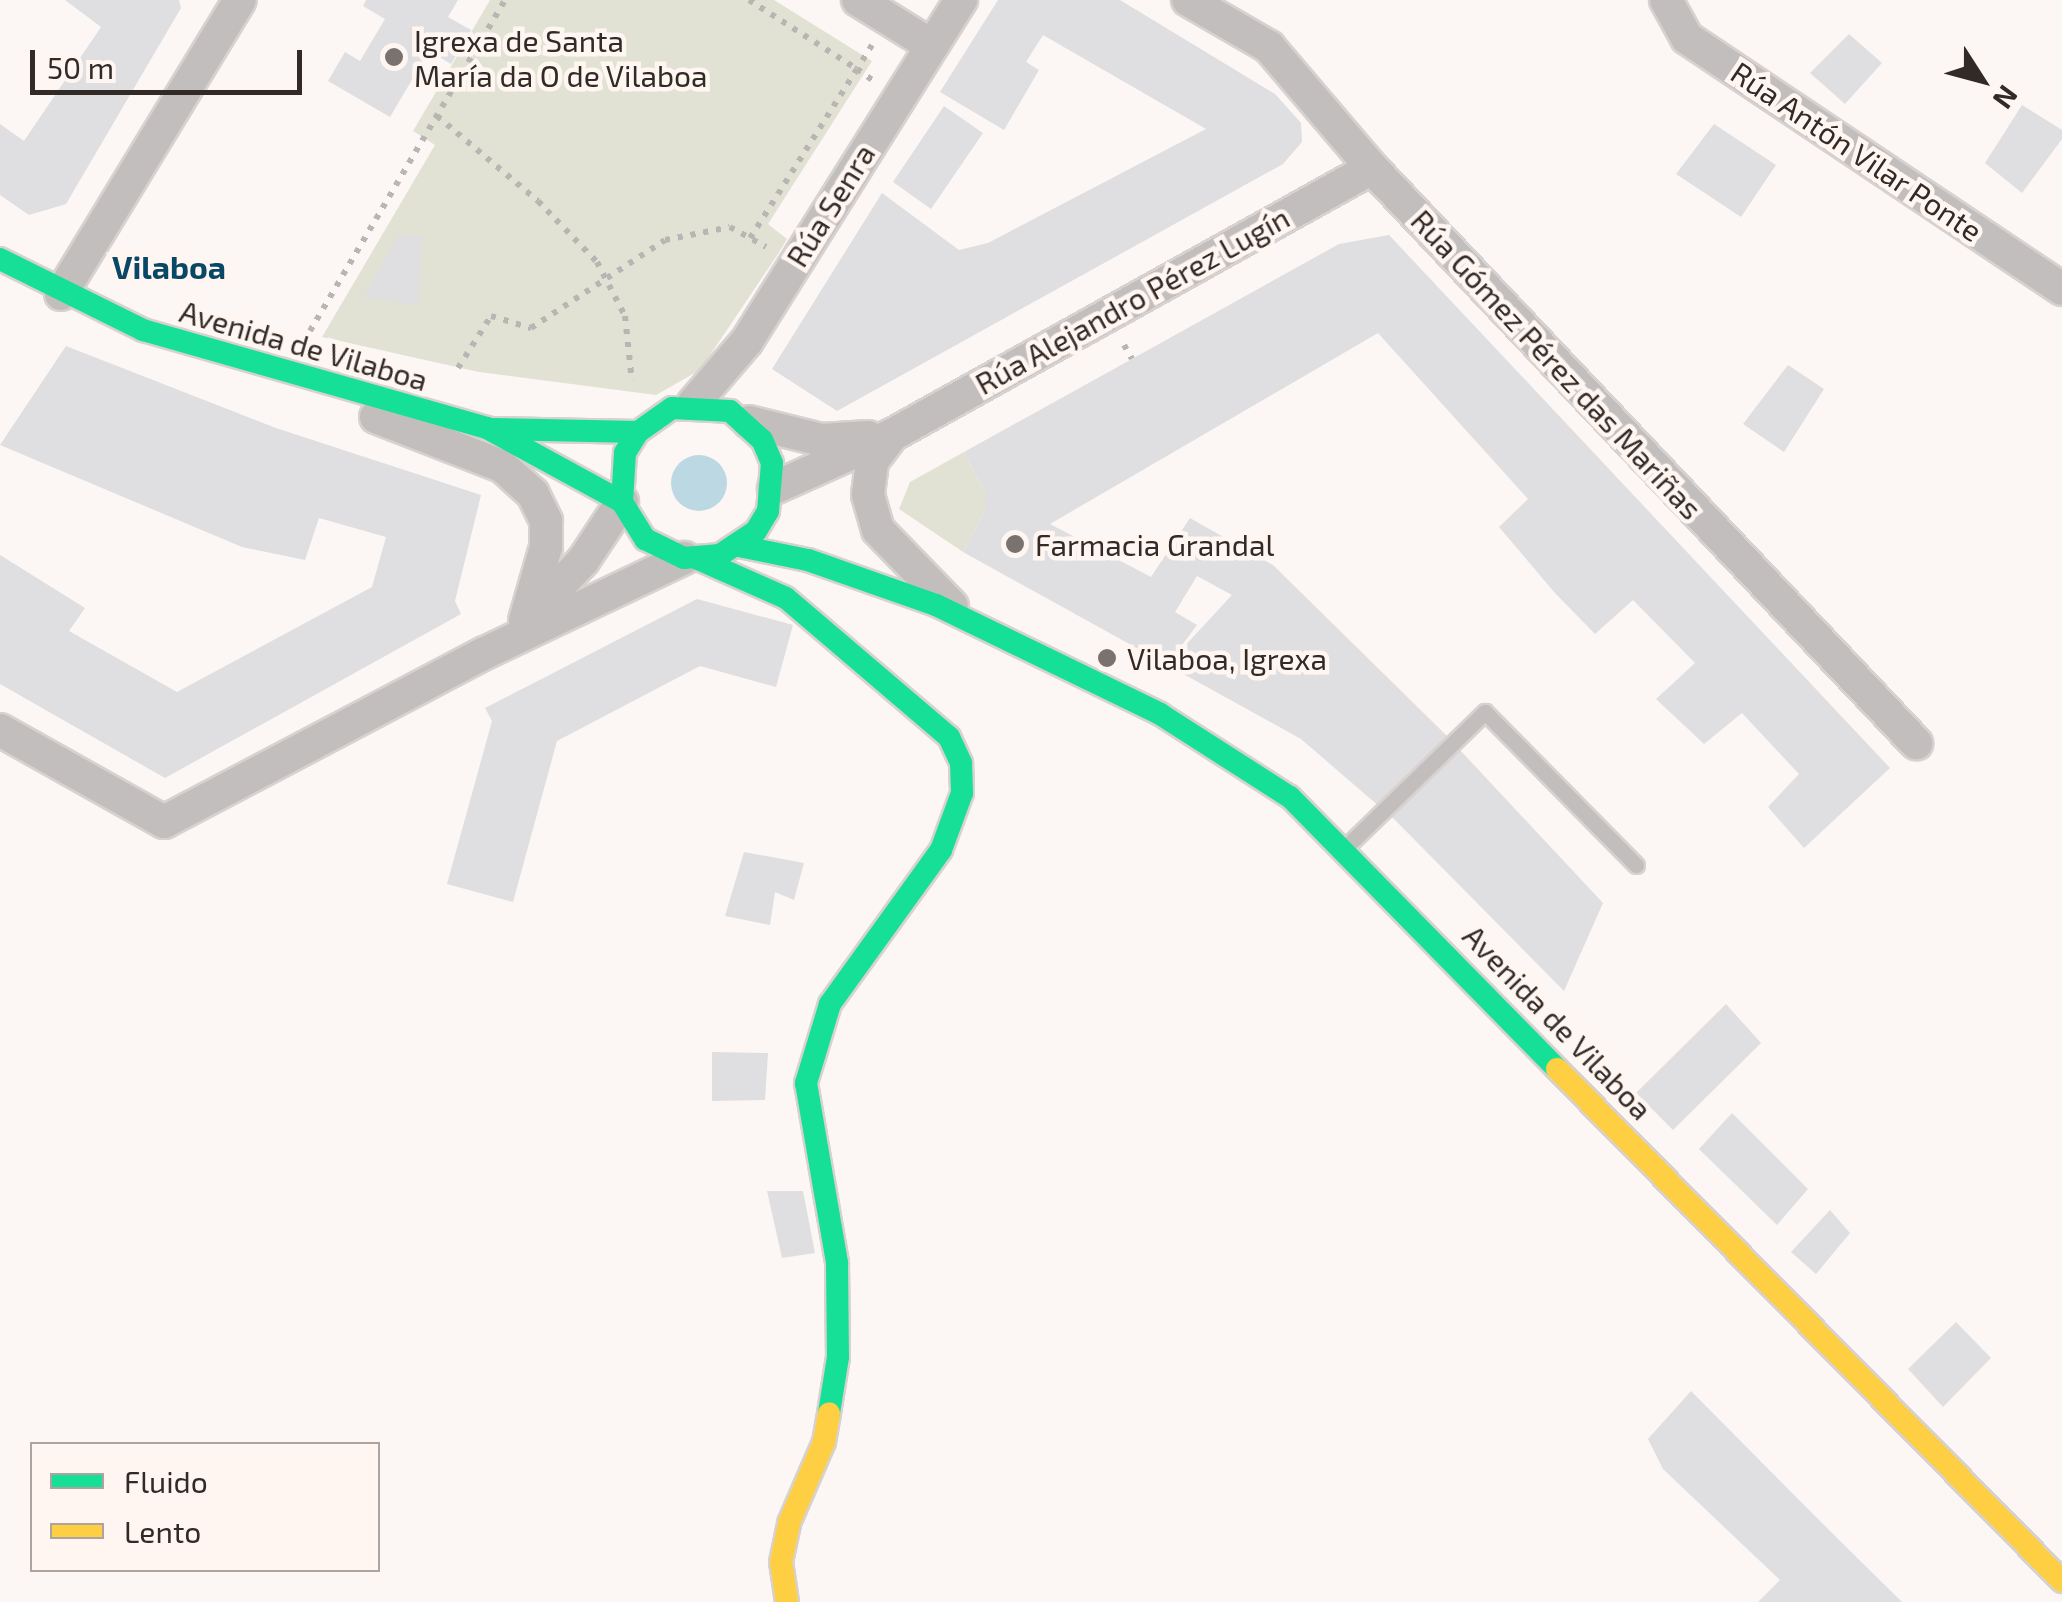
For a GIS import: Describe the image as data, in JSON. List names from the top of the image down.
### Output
{
  "streets": {
    "main road": ["Avenida de Vilaboa"],
    "street": [
      "Rúa Antón Vilar Ponte",
      "Rúa Senra",
      "Rúa Alejandro Pérez Lugín",
      "Rúa Gómez Pérez das Mariñas"
    ]
  },
  "crossings": [
    ["Rúa Senra", "Rúa Alejandro Pérez Lugín"],
    ["Rúa Senra", "Avenida de Vilaboa"],
    ["Rúa Alejandro Pérez Lugín", "Avenida de Vilaboa"],
    ["Rúa Alejandro Pérez Lugín", "Rúa Gómez Pérez das Mariñas"]
  ],
  "districts": ["Vilaboa"],
  "places": ["Igrexa de Santa María da O de Vilaboa", "Farmacia Grandal", "Vilaboa, Igrexa"],
  "legend": ["Fluido", "Lento"],
  "scale_bar": "50 m",
  "north": "bottom right"
}
